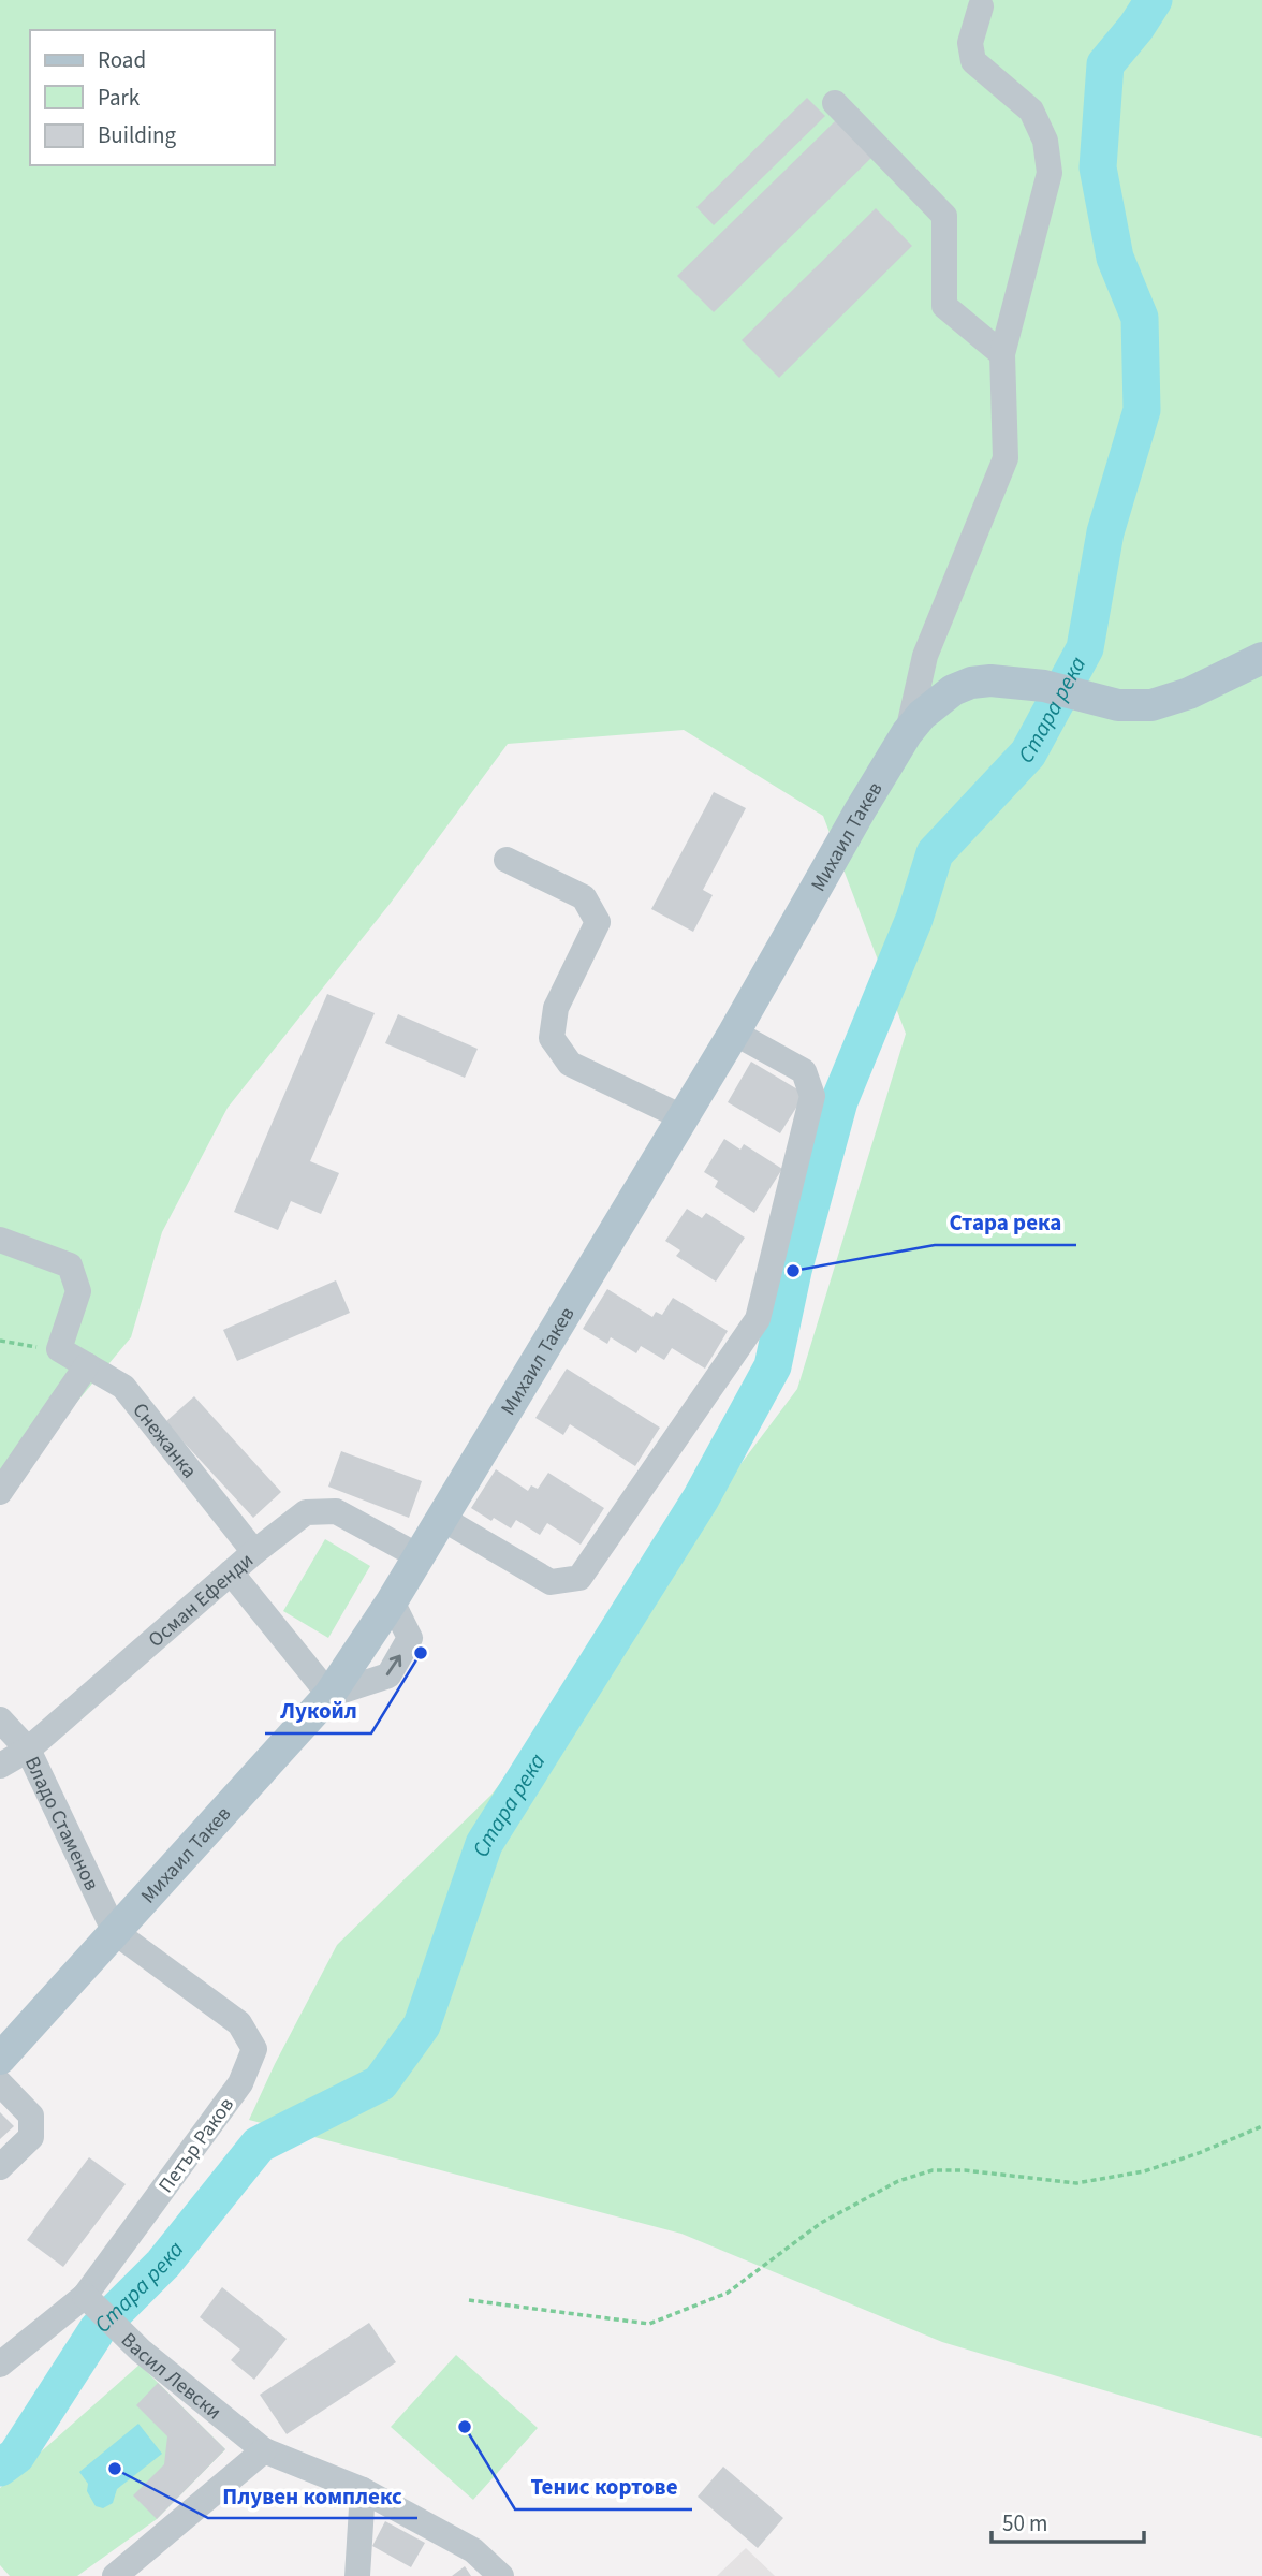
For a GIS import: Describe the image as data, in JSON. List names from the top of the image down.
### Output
{
  "streets": {
    "main road": ["Михаил Такев"],
    "street": [
      "Снежанка",
      "Осман Ефенди",
      "Владо Стаменов",
      "Петър Раков",
      "Васил Левски"
    ]
  },
  "crossings": [
    ["Михаил Такев", "Осман Ефенди"],
    ["Михаил Такев", "Владо Стаменов"],
    ["Михаил Такев", "Петър Раков"],
    ["Снежанка", "Осман Ефенди"],
    ["Осман Ефенди", "Владо Стаменов"],
    ["Владо Стаменов", "Петър Раков"],
    ["Петър Раков", "Васил Левски"]
  ],
  "water": ["Стара река"],
  "places": [
    "Стара река",
    "Лукойл",
    "Тенис кортове",
    "Плувен комплекс"
  ],
  "legend": ["Road", "Park", "Building"],
  "scale_bar": "50 m"
}
